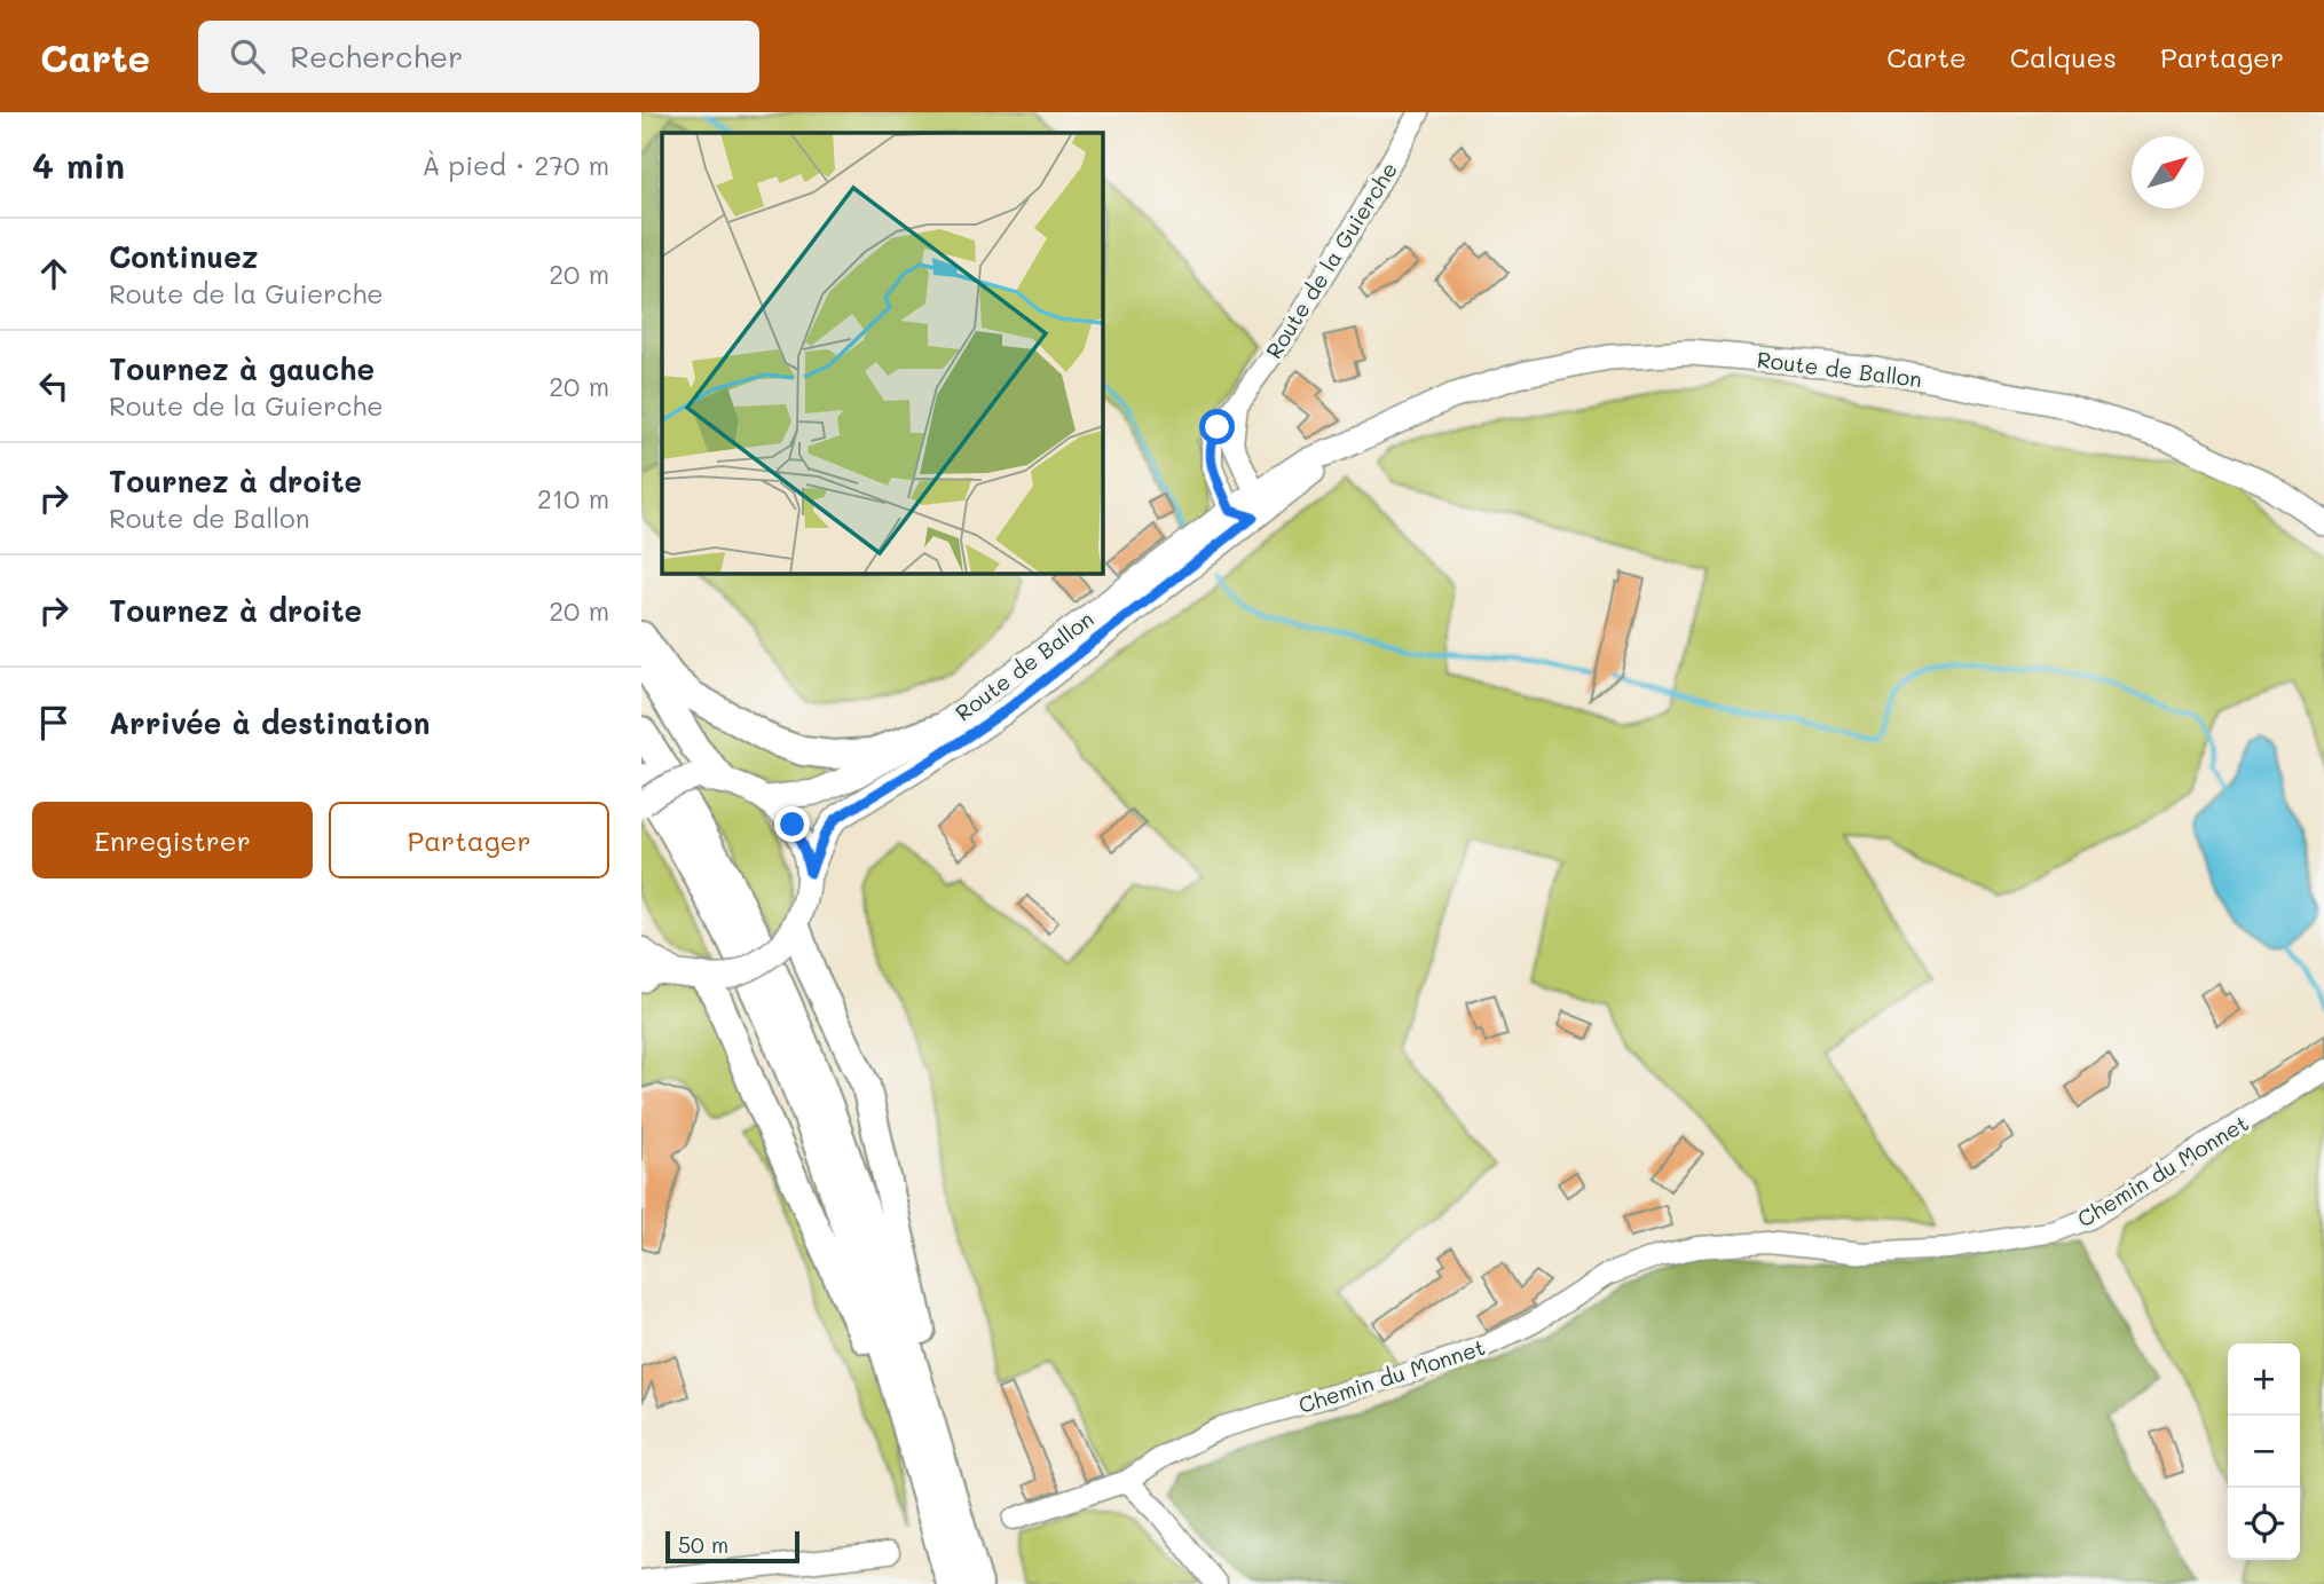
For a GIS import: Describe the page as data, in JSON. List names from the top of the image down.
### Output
{
  "streets": {
    "main road": ["Route de Ballon"],
    "street": ["Route de la Guierche", "Chemin du Monnet"]
  },
  "crossings": [
    ["Route de la Guierche", "Route de Ballon"]
  ],
  "scale_bar": "50 m",
  "north": "top right",
  "page": {
    "header": "Carte",
    "search": "Rechercher",
    "nav": ["Carte", "Calques", "Partager"],
    "heading": ["4 min", "À pied · 270 m"],
    "list": [
      ["Continuez", "Route de la Guierche", "20 m"],
      ["Tournez à gauche", "Route de la Guierche", "20 m"],
      ["Tournez à droite", "Route de Ballon", "210 m"],
      ["Tournez à droite", "20 m"],
      "Arrivée à destination"
    ],
    "buttons": ["Enregistrer", "Partager"],
    "map_buttons": ["+", "−"],
    "scale": "50 m"
  }
}
